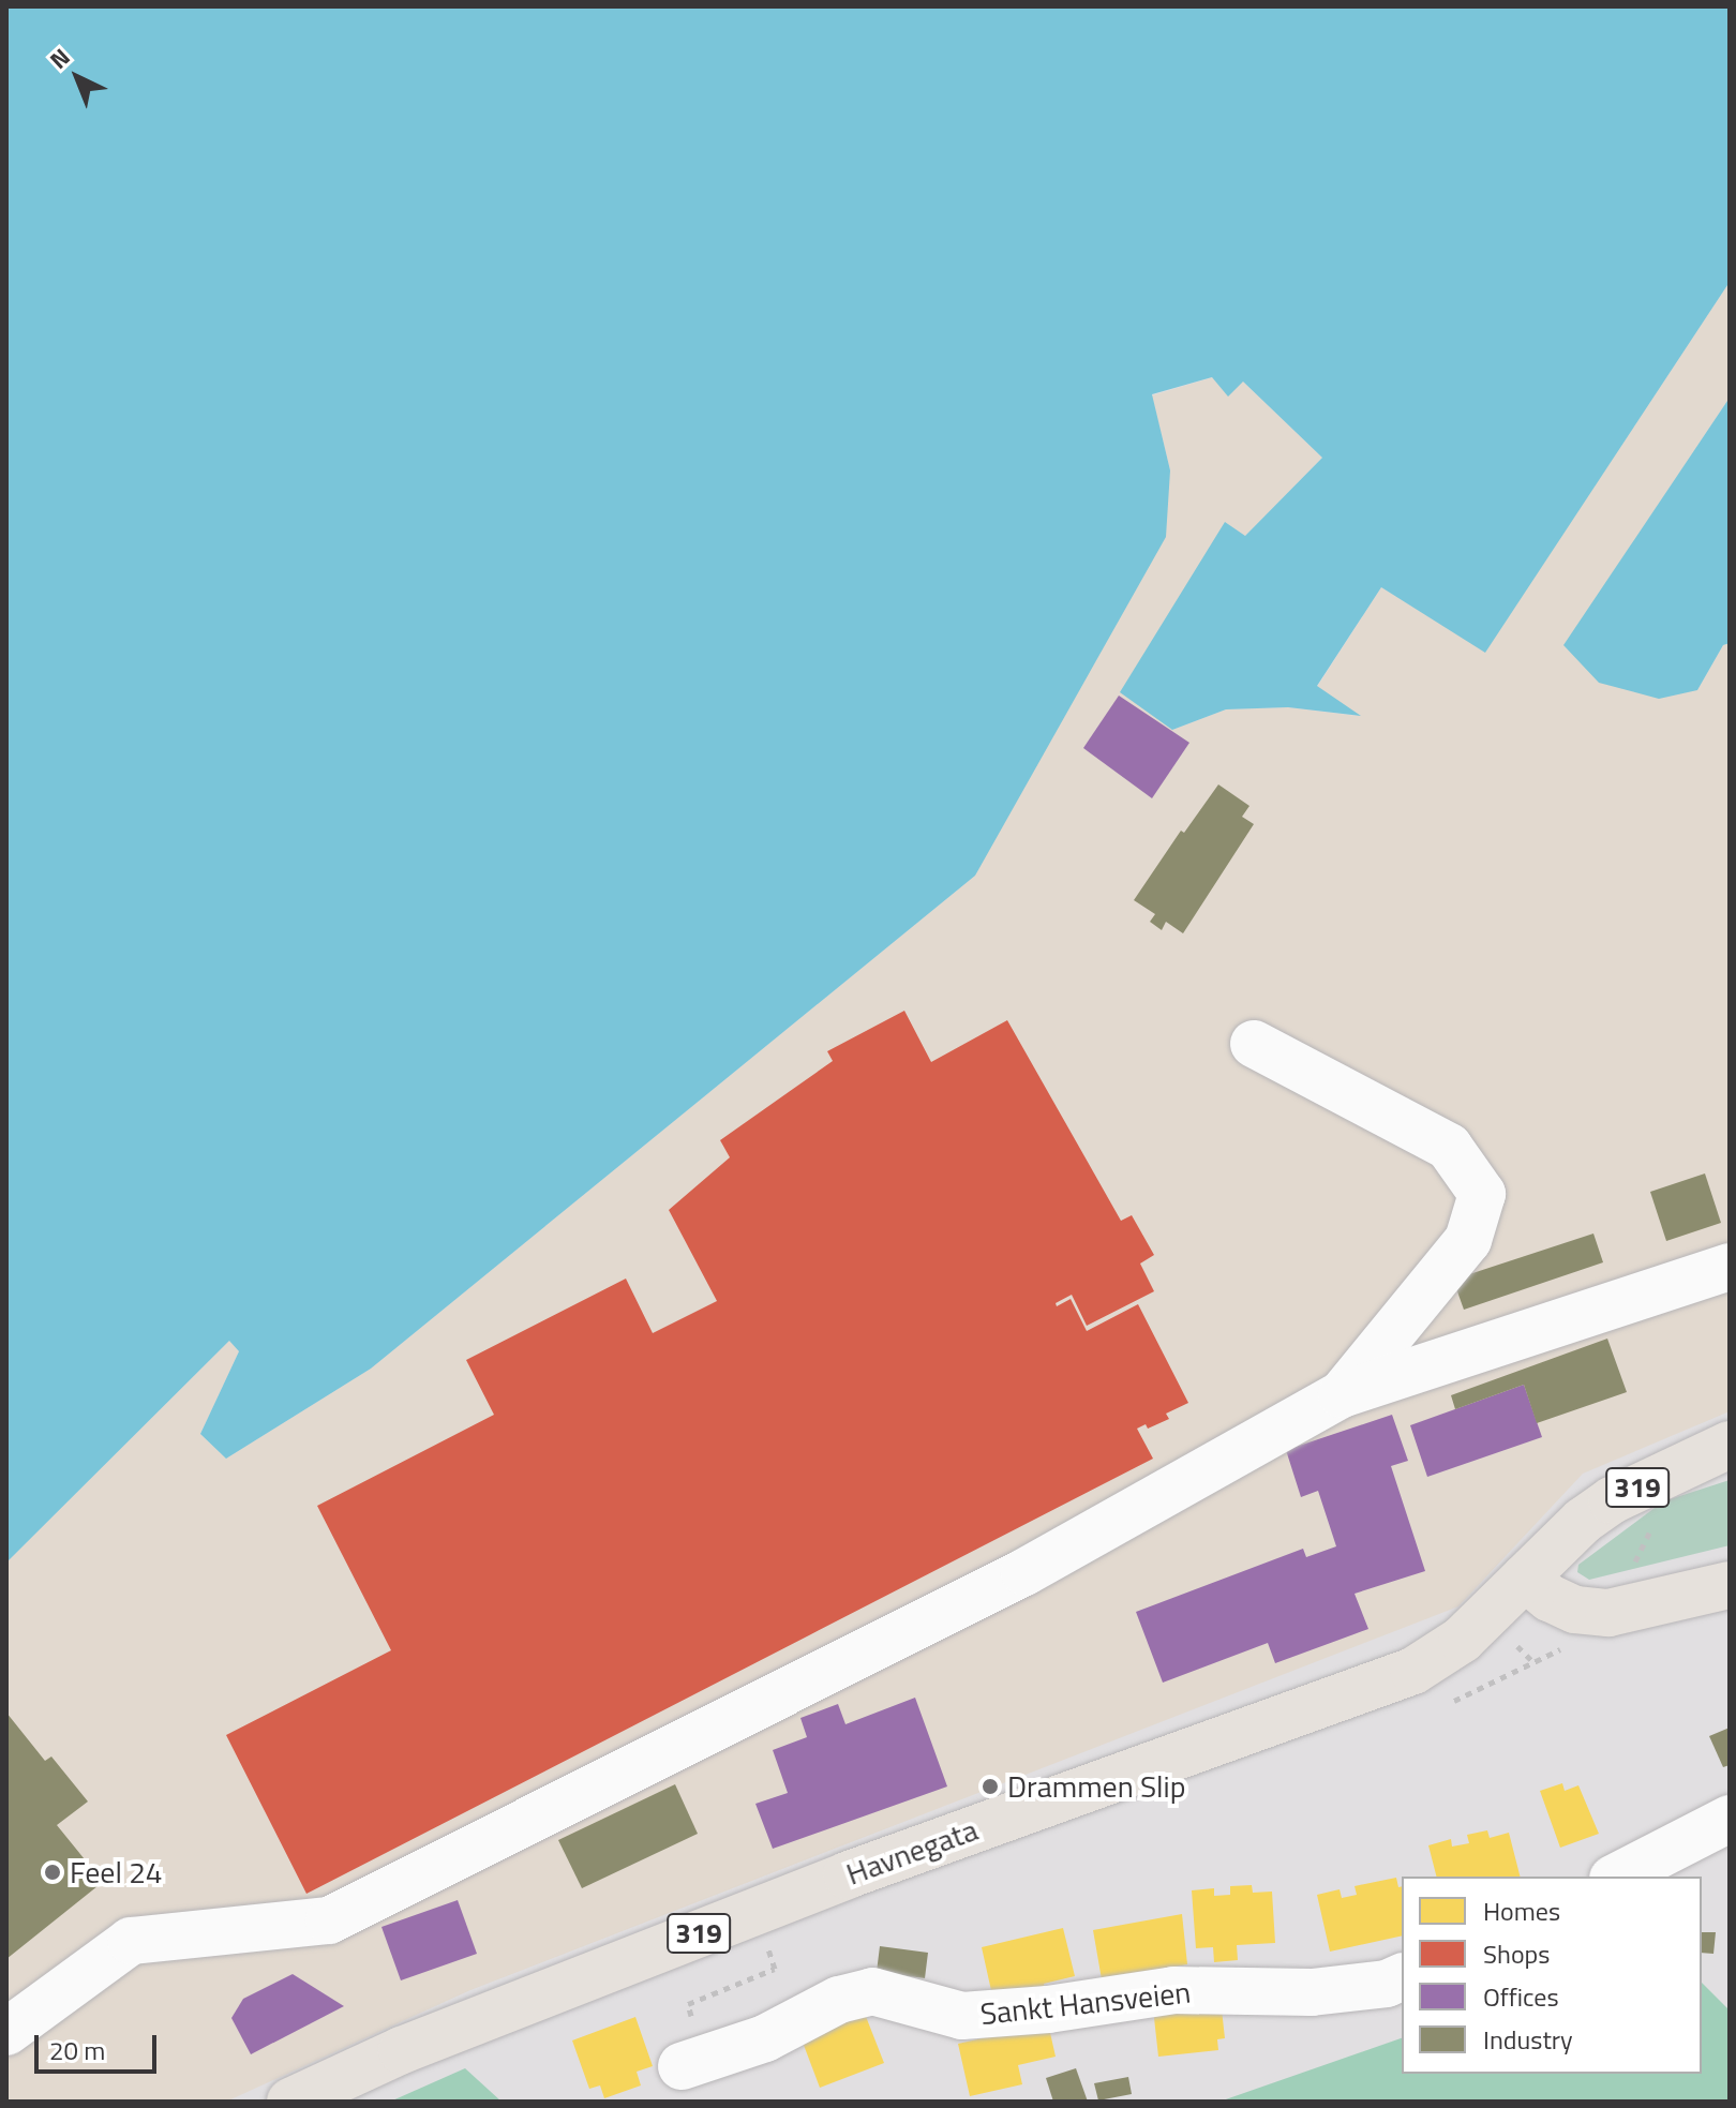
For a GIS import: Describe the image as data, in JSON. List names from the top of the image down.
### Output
{
  "streets": {
    "main road": ["319", "Havnegata"],
    "street": ["Sankt Hansveien"]
  },
  "places": ["Drammen Slip", "Feel 24"],
  "legend": [
    "Homes",
    "Shops",
    "Offices",
    "Industry"
  ],
  "scale_bar": "20 m",
  "north": "top left"
}
